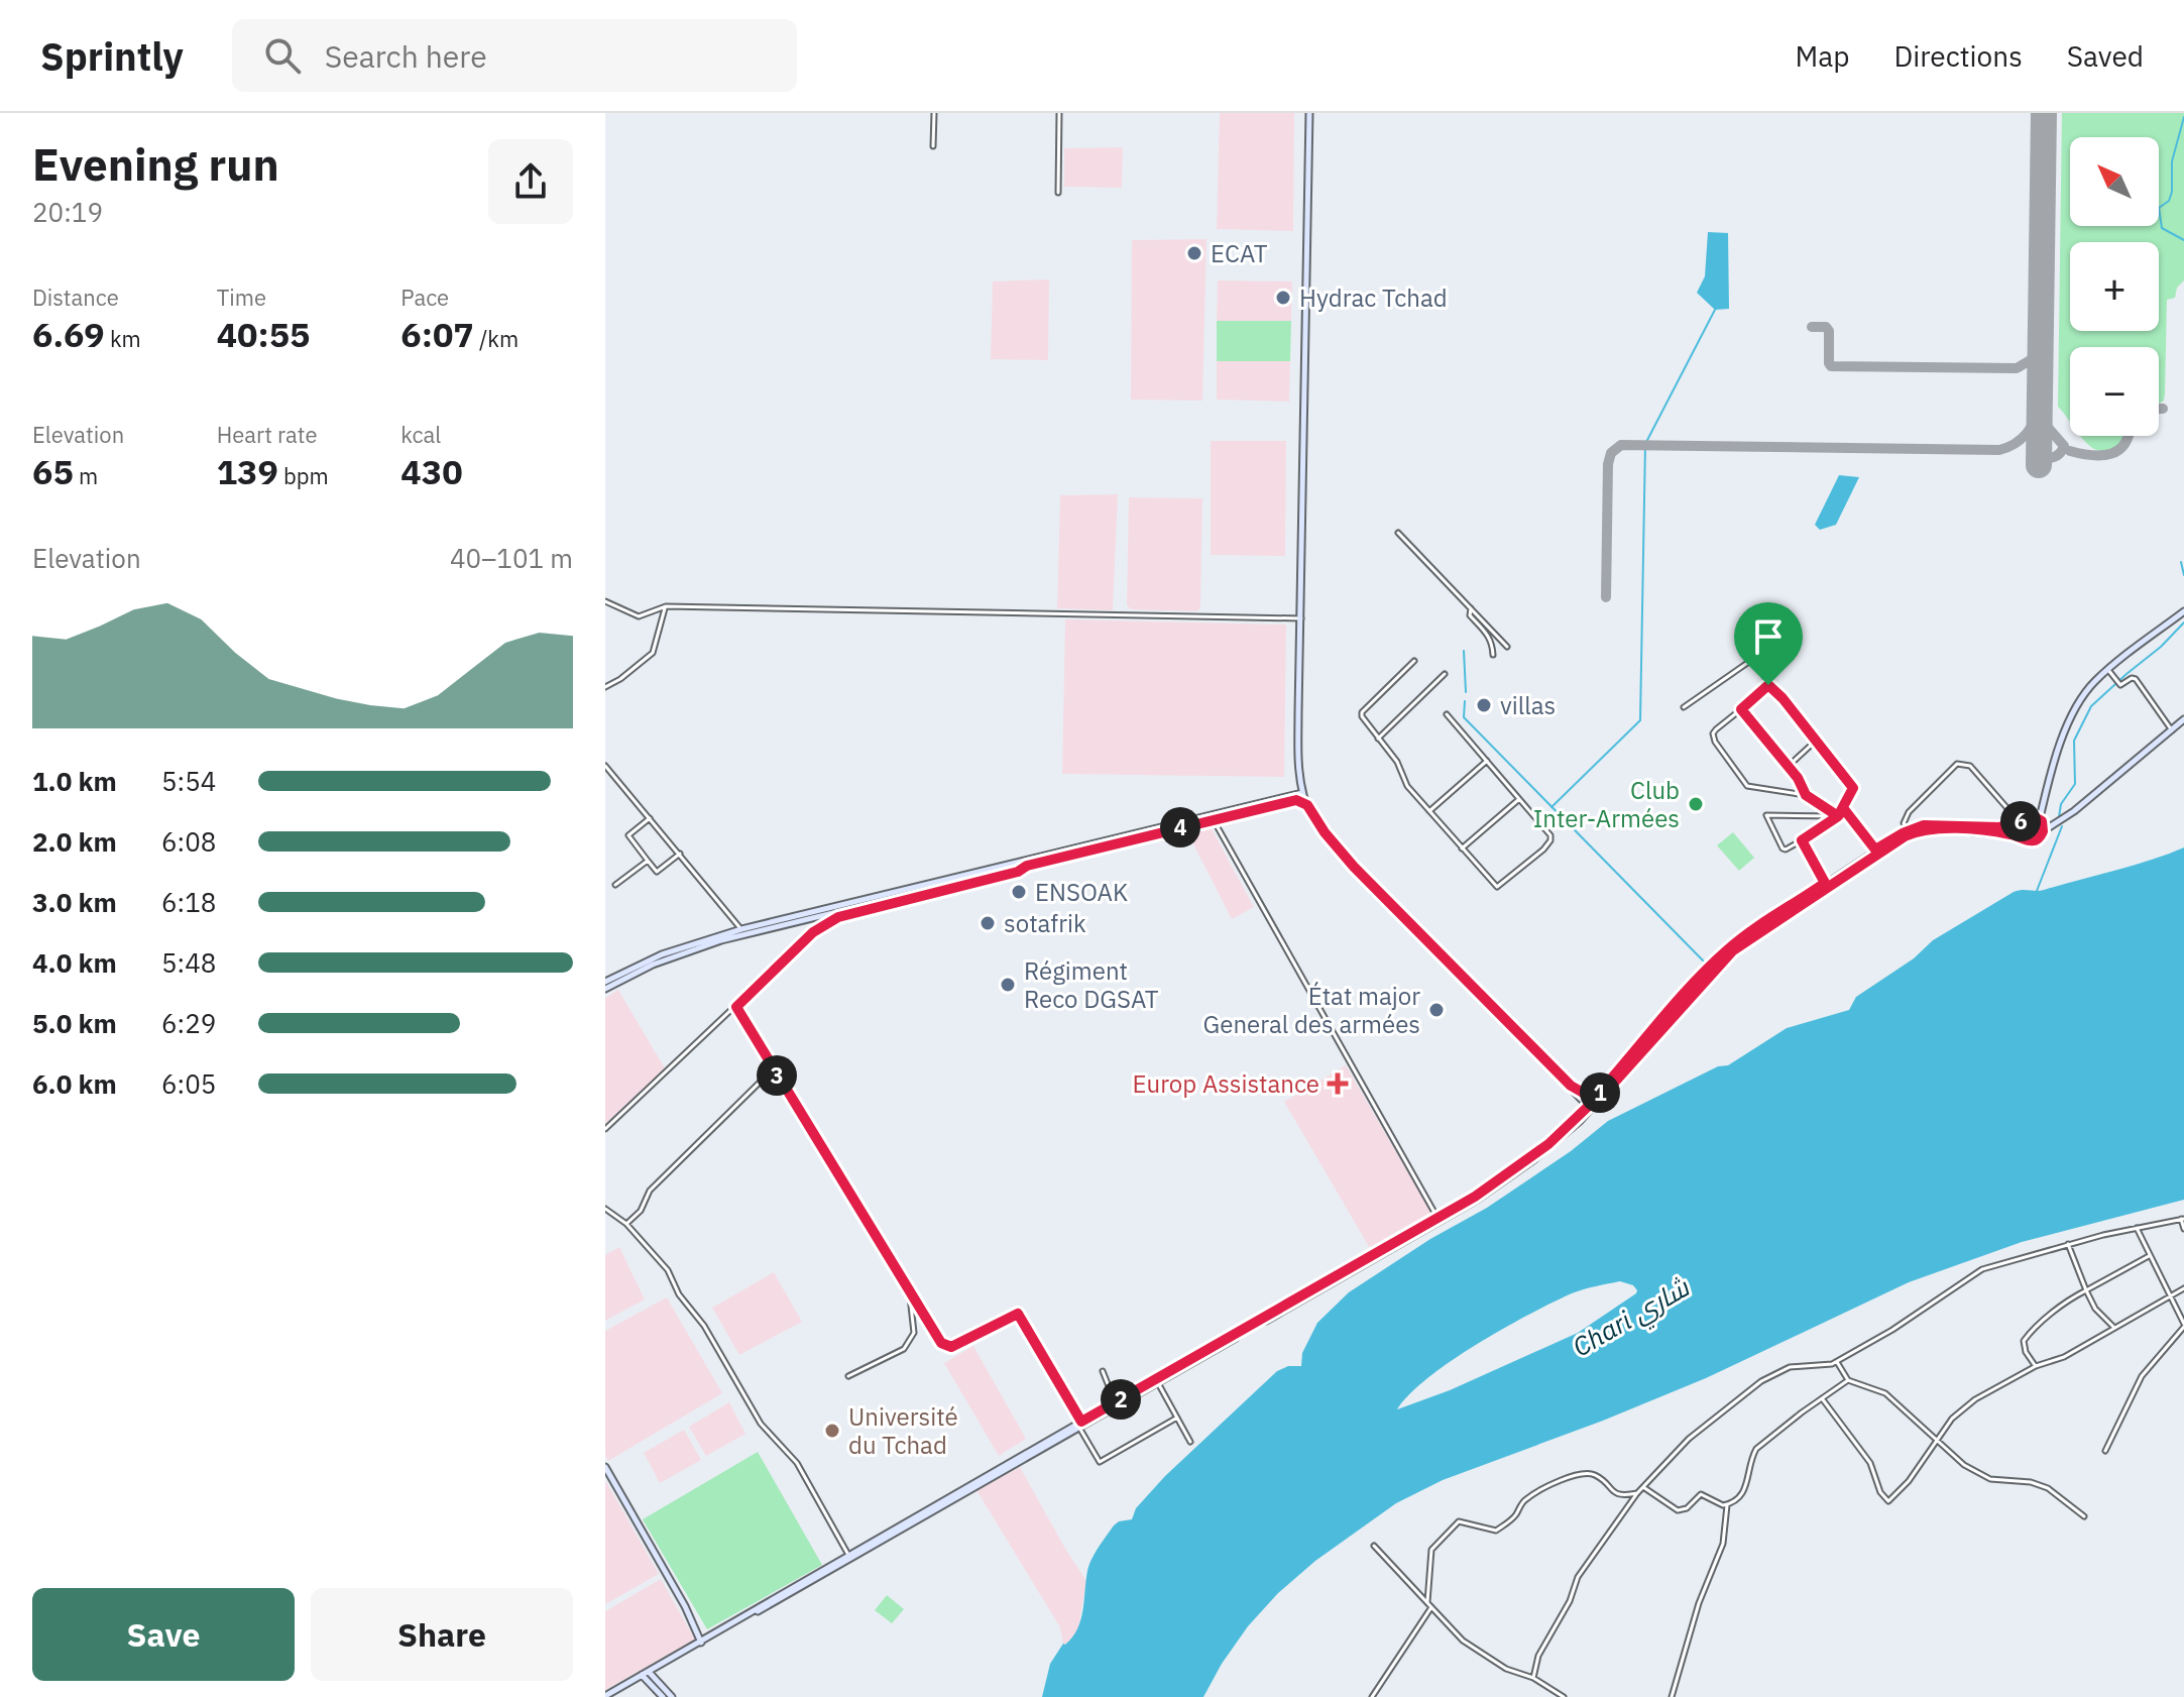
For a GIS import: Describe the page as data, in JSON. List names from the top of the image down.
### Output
{
  "water": ["Chari شاري"],
  "places": {
    "other": [
      "ECAT",
      "Hydrac Tchad",
      "villas",
      "Club Inter-Armées",
      "ENSOAK",
      "sotafrik",
      "Régiment Reco DGSAT",
      "État major General des armées",
      "Université du Tchad"
    ],
    "health": ["Europ Assistance"]
  },
  "north": "top left",
  "page": {
    "header": "Sprintly",
    "search": "Search here",
    "nav": ["Map", "Directions", "Saved"],
    "heading": ["Evening run", "20:19"],
    "map_buttons": ["+", "−"],
    "stats": [
      ["Distance", "6.69 km"],
      ["Time", "40:55"],
      ["Pace", "6:07 /km"],
      ["Elevation", "65 m"],
      ["Heart rate", "139 bpm"],
      ["kcal", "430"]
    ],
    "chart": ["Elevation", "40–101 m"],
    "list": [
      {
        "name": "1.0 km",
        "note": "5:54"
      },
      {
        "name": "2.0 km",
        "note": "6:08"
      },
      {
        "name": "3.0 km",
        "note": "6:18"
      },
      {
        "name": "4.0 km",
        "note": "5:48"
      },
      {
        "name": "5.0 km",
        "note": "6:29"
      },
      {
        "name": "6.0 km",
        "note": "6:05"
      }
    ],
    "pins": [
      "6",
      "4",
      "3",
      "1",
      "2"
    ],
    "buttons": ["Save", "Share"]
  }
}
